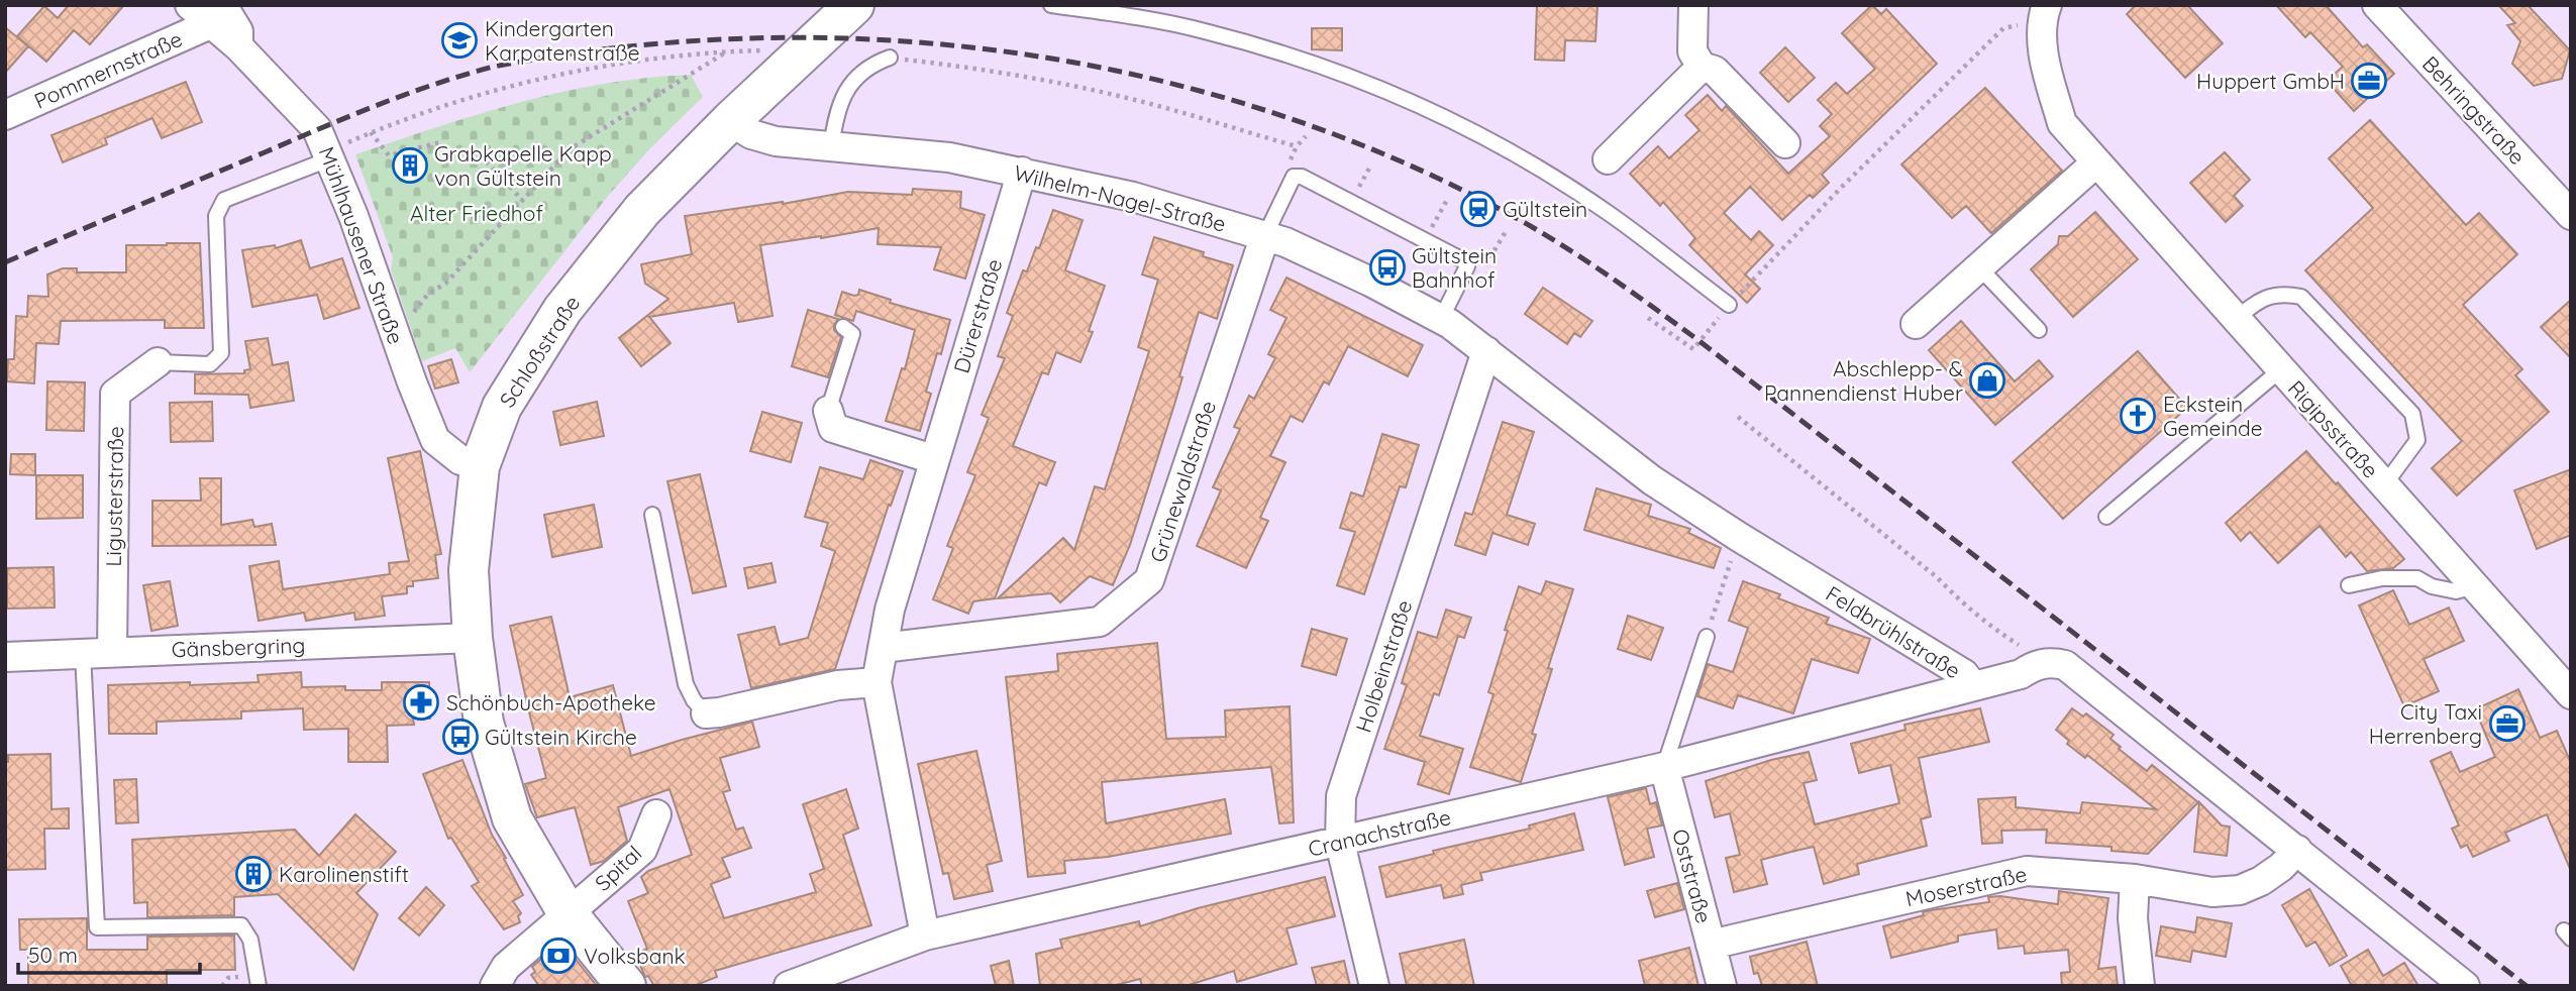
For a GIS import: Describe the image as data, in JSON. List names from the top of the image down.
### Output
{
  "streets": {
    "street": [
      "Pommernstraße",
      "Behringstraße",
      "Wilhelm-Nagel-Straße",
      "Mühlhausener Straße",
      "Dürerstraße",
      "Schloßstraße",
      "Rigipsstraße",
      "Grünewaldstraße",
      "Ligusterstraße",
      "Feldbrühlstraße",
      "Gänsbergring",
      "Holbeinstraße",
      "Cranachstraße",
      "Spital",
      "Oststraße",
      "Moserstraße"
    ]
  },
  "crossings": [
    ["Pommernstraße", "Mühlhausener Straße"],
    ["Wilhelm-Nagel-Straße", "Dürerstraße"],
    ["Wilhelm-Nagel-Straße", "Schloßstraße"],
    ["Wilhelm-Nagel-Straße", "Grünewaldstraße"],
    ["Wilhelm-Nagel-Straße", "Feldbrühlstraße"],
    ["Wilhelm-Nagel-Straße", "Holbeinstraße"],
    ["Mühlhausener Straße", "Schloßstraße"],
    ["Dürerstraße", "Grünewaldstraße"],
    ["Dürerstraße", "Cranachstraße"],
    ["Schloßstraße", "Gänsbergring"],
    ["Schloßstraße", "Spital"],
    ["Ligusterstraße", "Gänsbergring"],
    ["Feldbrühlstraße", "Holbeinstraße"],
    ["Feldbrühlstraße", "Cranachstraße"],
    ["Holbeinstraße", "Cranachstraße"],
    ["Cranachstraße", "Oststraße"],
    ["Oststraße", "Moserstraße"]
  ],
  "parks": ["Alter Friedhof"],
  "places": {
    "school or university": ["Kindergarten Karpatenstraße"],
    "office": ["Huppert GmbH", "City Taxi Herrenberg"],
    "building": ["Grabkapelle Kapp von Gültstein", "Karolinenstift"],
    "station": ["Gültstein"],
    "bus stop": ["Gültstein Bahnhof", "Gültstein Kirche"],
    "shop": ["Abschlepp- & Pannendienst Huber"],
    "church": ["Eckstein Gemeinde"],
    "pharmacy": ["Schönbuch-Apotheke"],
    "bank": ["Volksbank"]
  },
  "scale_bar": "50 m"
}
